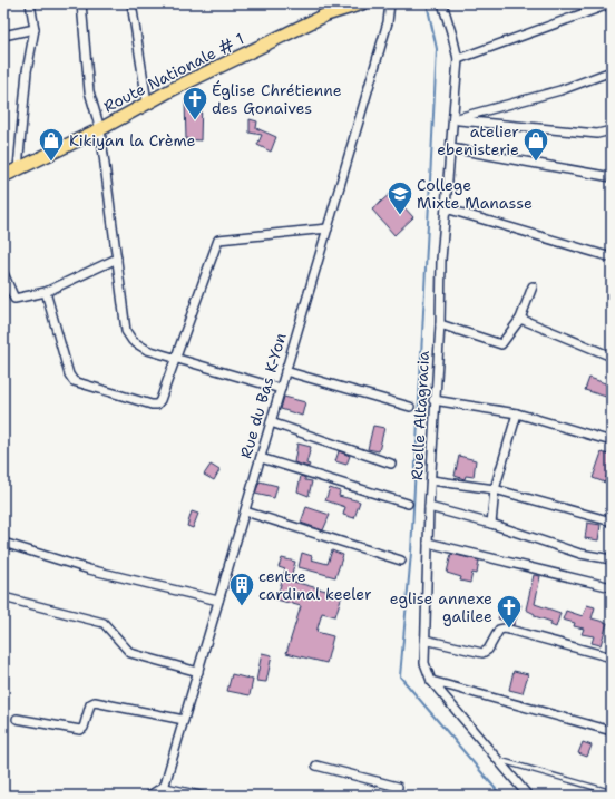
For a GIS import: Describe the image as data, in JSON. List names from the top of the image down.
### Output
{
  "streets": {
    "main road": ["Route Nationale # 1"],
    "street": ["Rue du Bas K-Yon", "Ruelle Altagracia"]
  },
  "places": {
    "church": ["Église Chrétienne des Gonaives", "eglise annexe galilee"],
    "shop": ["Kikiyan la Crème", "atelier ebenisterie"],
    "school or university": ["College Mixte Manasse"],
    "building": ["centre cardinal keeler"]
  }
}
